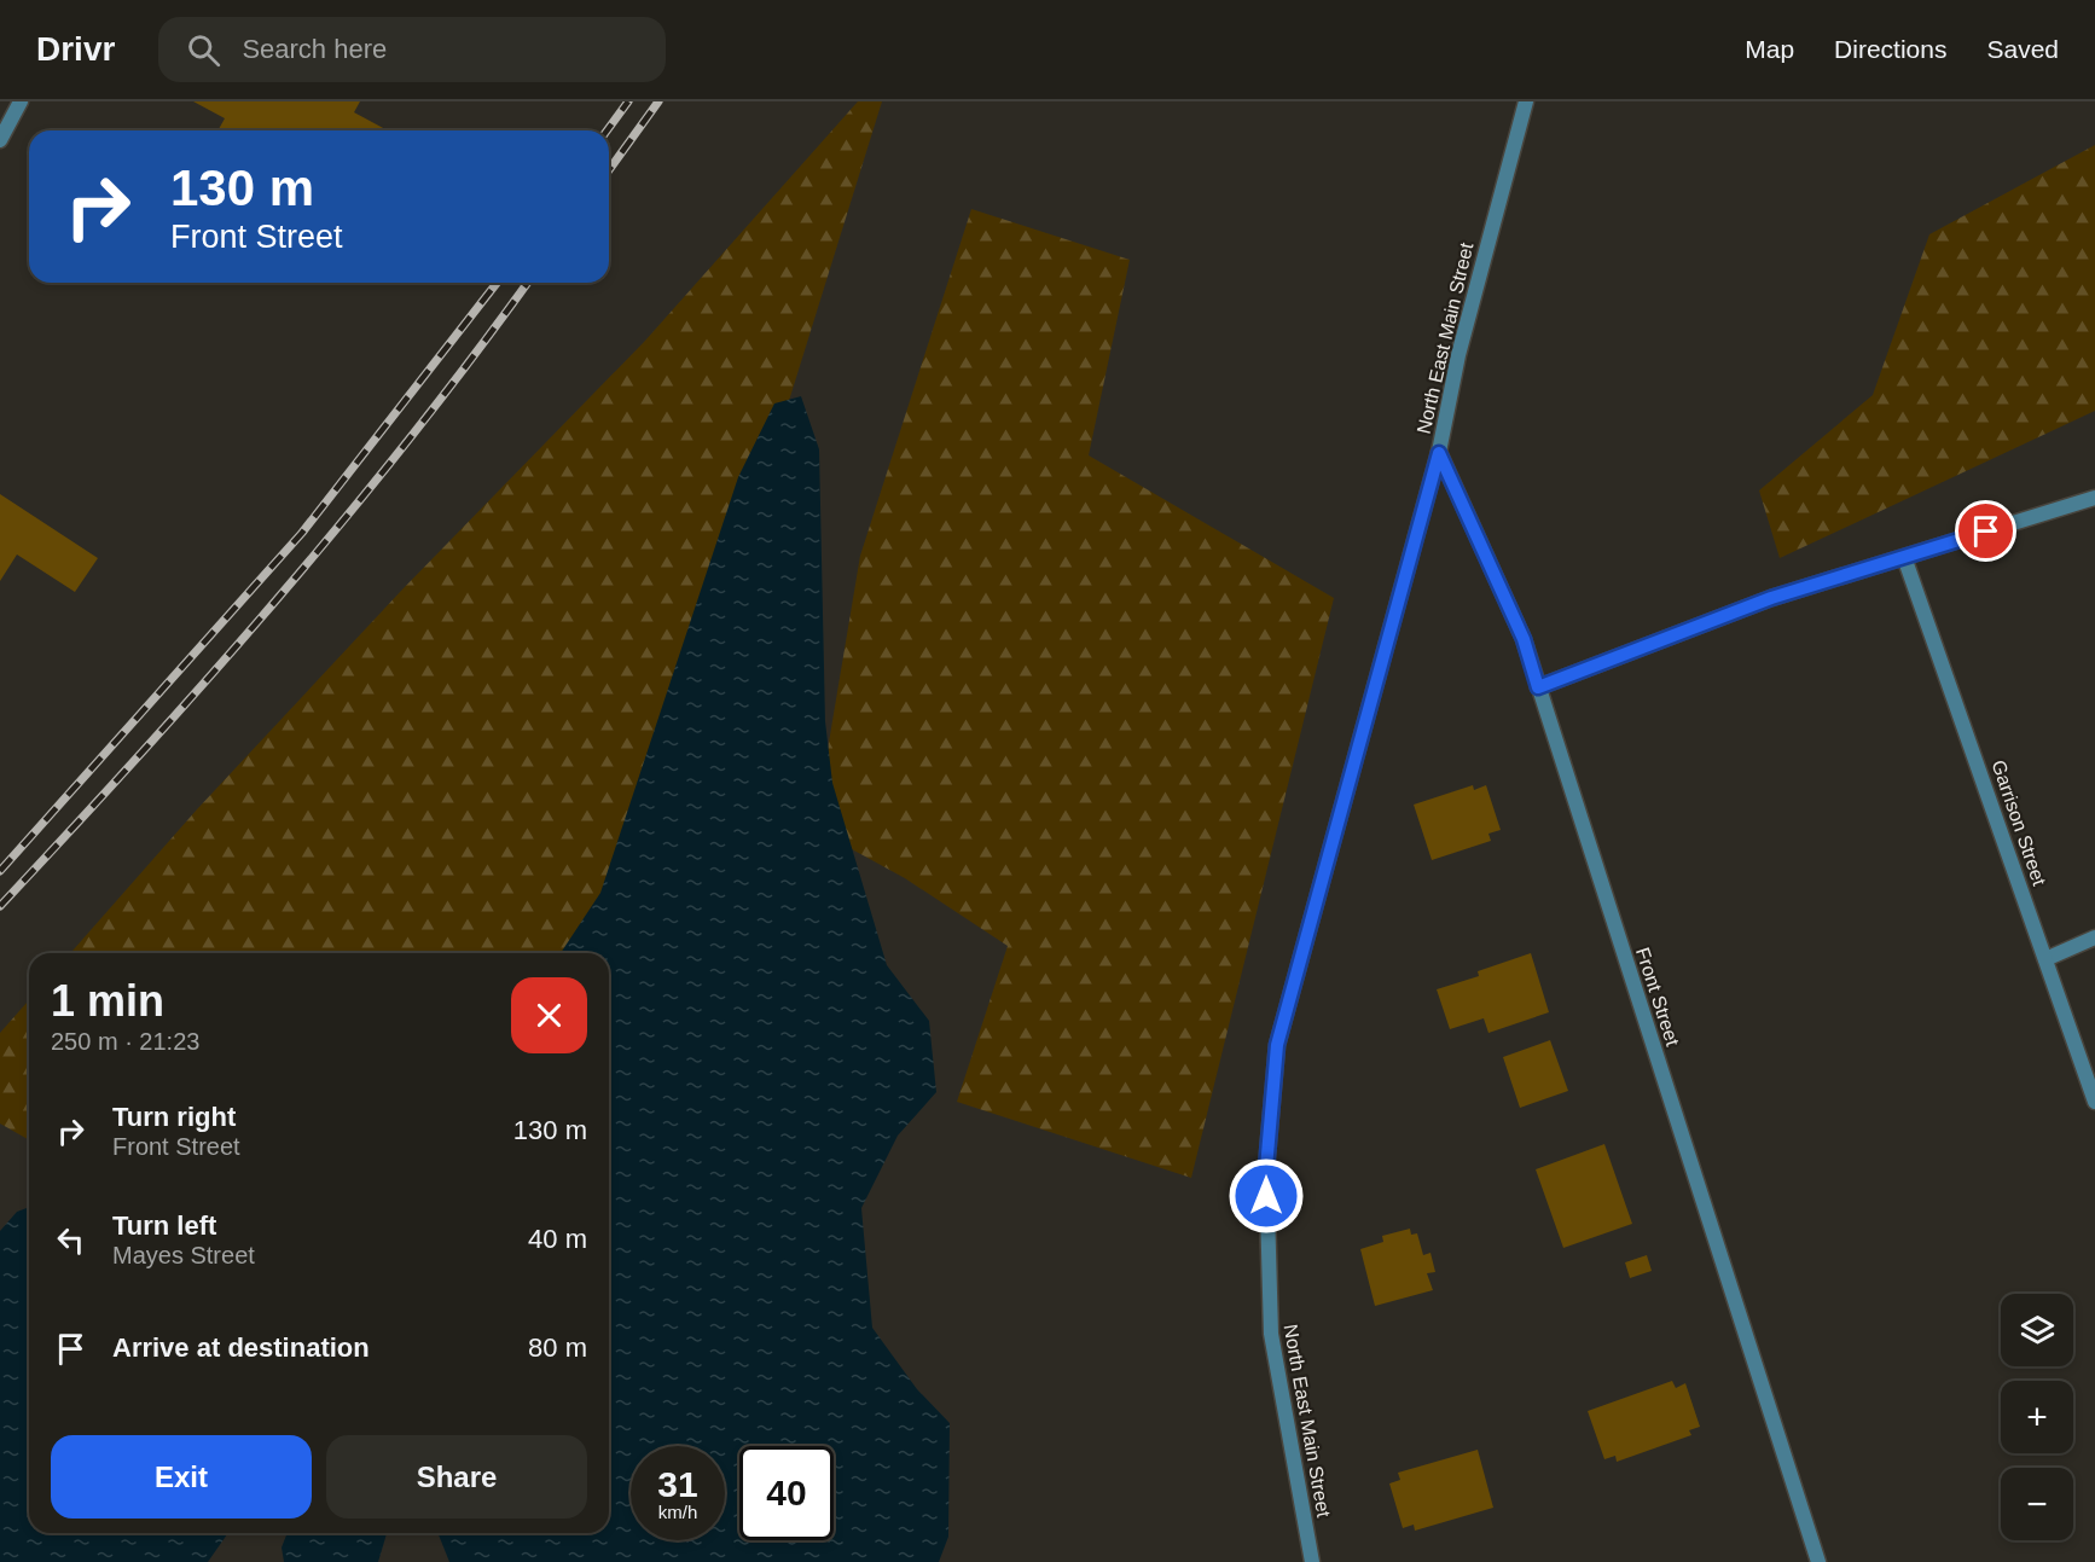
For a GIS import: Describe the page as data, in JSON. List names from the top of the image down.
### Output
{
  "streets": {
    "street": ["North East Main Street", "Garrison Street", "Front Street"]
  },
  "crossings": [
    ["North East Main Street", "Front Street"]
  ],
  "page": {
    "header": "Drivr",
    "search": "Search here",
    "nav": ["Map", "Directions", "Saved"],
    "turn": ["130 m", "Front Street"],
    "heading": ["1 min", "250 m · 21:23"],
    "list": [
      {
        "name": "Turn right",
        "note": "Front Street",
        "value": "130 m"
      },
      {
        "name": "Turn left",
        "note": "Mayes Street",
        "value": "40 m"
      },
      {
        "name": "Arrive at destination",
        "value": "80 m"
      }
    ],
    "map_buttons": ["+", "−"],
    "buttons": ["Exit", "Share"],
    "speed": "31 km/h",
    "limit": "40"
  }
}
